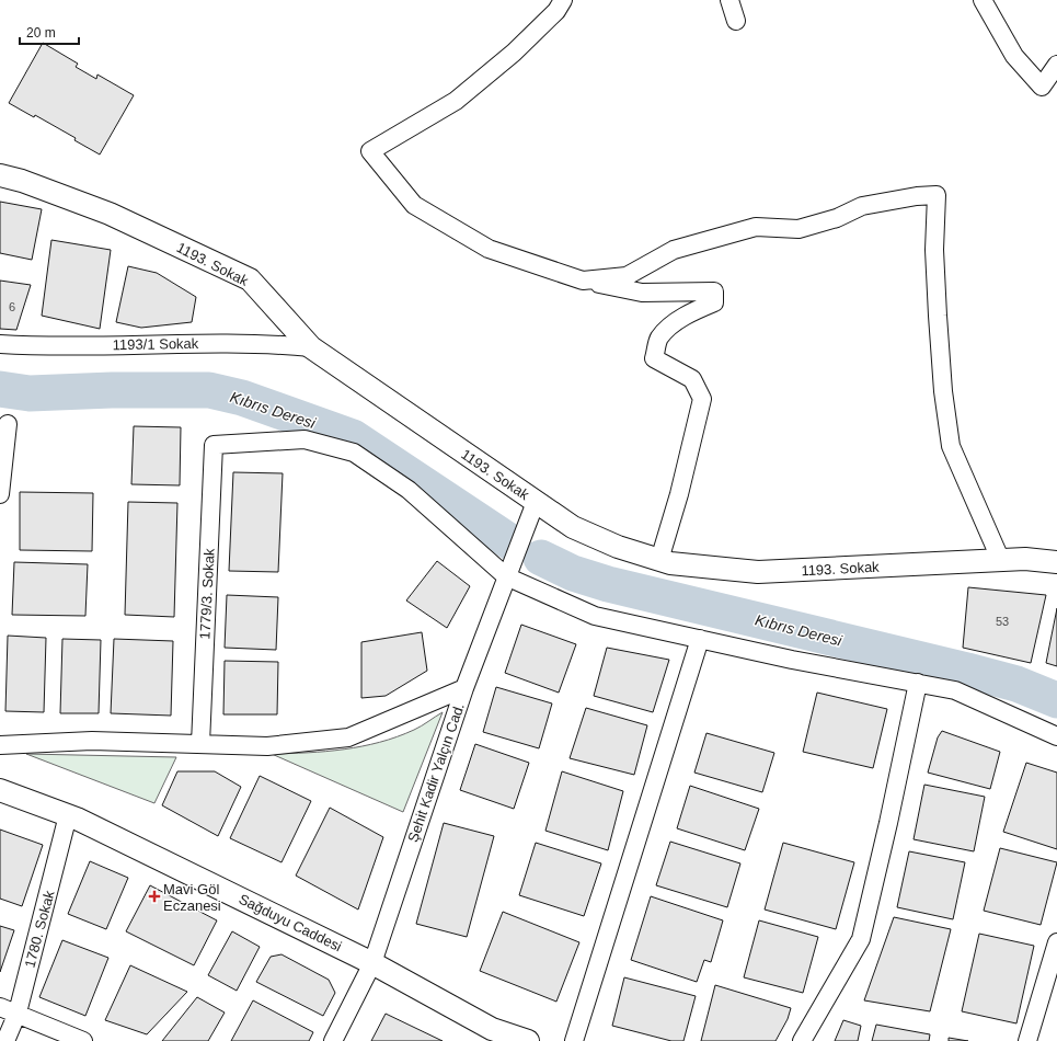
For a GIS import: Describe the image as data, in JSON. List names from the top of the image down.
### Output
{
  "streets": {
    "street": [
      "1193. Sokak",
      "1193/1 Sokak",
      "1779/3. Sokak",
      "Şehit Kadir Yalçın Cad.",
      "Sağduyu Caddesi",
      "1780. Sokak"
    ]
  },
  "crossings": [
    ["1193. Sokak", "1193/1 Sokak"],
    ["1193. Sokak", "Şehit Kadir Yalçın Cad."],
    ["1779/3. Sokak", "Şehit Kadir Yalçın Cad."],
    ["Şehit Kadir Yalçın Cad.", "Sağduyu Caddesi"],
    ["Sağduyu Caddesi", "1780. Sokak"]
  ],
  "water": ["Kıbrıs Deresi"],
  "places": {
    "health": ["Mavi Göl Eczanesi"]
  },
  "house_numbers": ["6", "53"],
  "scale_bar": "20 m"
}
